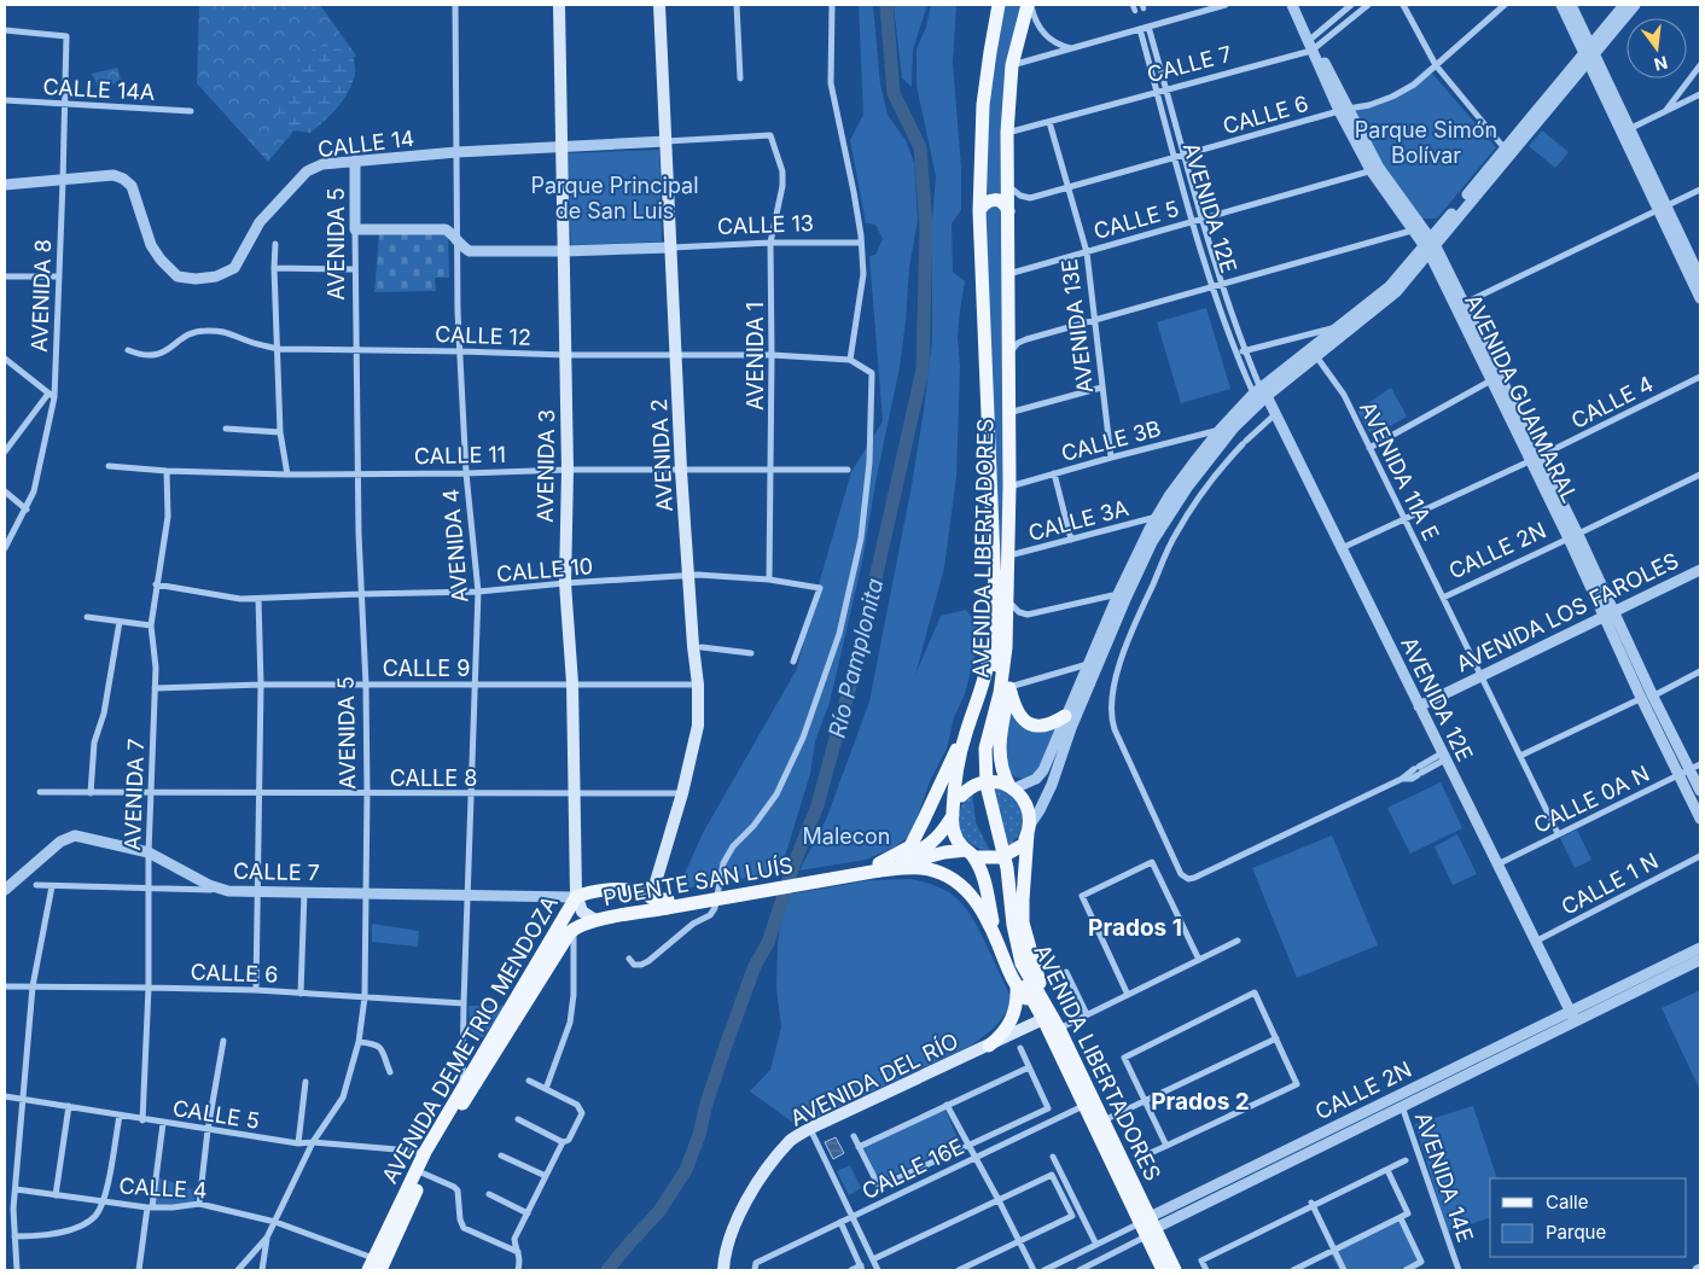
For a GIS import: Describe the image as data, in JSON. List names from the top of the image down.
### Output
{
  "streets": {
    "main road": [
      "AVENIDA 2",
      "AVENIDA 3",
      "AVENIDA LIBERTADORES",
      "PUENTE SAN LUÍS",
      "AVENIDA DEMETRIO MENDOZA",
      "AVENIDA DEL RÍO"
    ],
    "street": [
      "CALLE 7",
      "CALLE 14A",
      "CALLE 6",
      "CALLE 14",
      "AVENIDA 12E",
      "CALLE 5",
      "CALLE 13",
      "AVENIDA 5",
      "AVENIDA 8",
      "AVENIDA 13E",
      "CALLE 12",
      "AVENIDA 1",
      "AVENIDA GUAIMARAL",
      "CALLE 4",
      "CALLE 3B",
      "CALLE 11",
      "AVENIDA 11A E",
      "CALLE 3A",
      "AVENIDA 4",
      "CALLE 2N",
      "CALLE 10",
      "AVENIDA LOS FAROLES",
      "CALLE 9",
      "CALLE 8",
      "AVENIDA 7",
      "CALLE 0A N",
      "CALLE 1 N",
      "CALLE 16E",
      "AVENIDA 14E"
    ]
  },
  "crossings": [
    ["CALLE 7", "AVENIDA 12E"],
    ["CALLE 7", "AVENIDA 5"],
    ["CALLE 7", "AVENIDA 13E"],
    ["CALLE 7", "AVENIDA GUAIMARAL"],
    ["CALLE 7", "AVENIDA 3"],
    ["CALLE 7", "AVENIDA 4"],
    ["CALLE 7", "AVENIDA LIBERTADORES"],
    ["CALLE 7", "AVENIDA 7"],
    ["CALLE 7", "PUENTE SAN LUÍS"],
    ["CALLE 7", "AVENIDA DEMETRIO MENDOZA"],
    ["CALLE 14A", "AVENIDA 8"],
    ["CALLE 6", "AVENIDA 12E"],
    ["CALLE 6", "AVENIDA 5"],
    ["CALLE 6", "AVENIDA 13E"],
    ["CALLE 6", "AVENIDA GUAIMARAL"],
    ["CALLE 6", "AVENIDA 4"],
    ["CALLE 6", "AVENIDA LIBERTADORES"],
    ["CALLE 6", "AVENIDA 7"],
    ["CALLE 14", "AVENIDA 5"],
    ["CALLE 14", "AVENIDA 8"],
    ["CALLE 14", "AVENIDA 1"],
    ["CALLE 14", "AVENIDA 2"],
    ["CALLE 14", "AVENIDA 3"],
    ["CALLE 14", "AVENIDA 4"],
    ["AVENIDA 12E", "CALLE 5"],
    ["AVENIDA 12E", "CALLE 4"],
    ["AVENIDA 12E", "CALLE 2N"],
    ["AVENIDA 12E", "AVENIDA LOS FAROLES"],
    ["AVENIDA 12E", "CALLE 0A N"],
    ["AVENIDA 12E", "CALLE 1 N"],
    ["CALLE 5", "AVENIDA 5"],
    ["CALLE 5", "AVENIDA 13E"],
    ["CALLE 5", "AVENIDA GUAIMARAL"],
    ["CALLE 5", "AVENIDA LIBERTADORES"],
    ["CALLE 5", "AVENIDA 7"],
    ["CALLE 5", "AVENIDA DEMETRIO MENDOZA"],
    ["CALLE 13", "AVENIDA 5"],
    ["CALLE 13", "AVENIDA 1"],
    ["CALLE 13", "AVENIDA 2"],
    ["CALLE 13", "AVENIDA 3"],
    ["CALLE 13", "AVENIDA 4"],
    ["AVENIDA 5", "CALLE 12"],
    ["AVENIDA 5", "CALLE 4"],
    ["AVENIDA 5", "CALLE 11"],
    ["AVENIDA 5", "CALLE 10"],
    ["AVENIDA 5", "CALLE 9"],
    ["AVENIDA 5", "CALLE 8"],
    ["AVENIDA 13E", "CALLE 3B"],
    ["CALLE 12", "AVENIDA 1"],
    ["CALLE 12", "AVENIDA 2"],
    ["CALLE 12", "AVENIDA 3"],
    ["CALLE 12", "AVENIDA 4"],
    ["AVENIDA 1", "CALLE 11"],
    ["AVENIDA 1", "CALLE 10"],
    ["AVENIDA GUAIMARAL", "CALLE 4"],
    ["AVENIDA GUAIMARAL", "CALLE 2N"],
    ["AVENIDA GUAIMARAL", "AVENIDA LOS FAROLES"],
    ["AVENIDA GUAIMARAL", "CALLE 0A N"],
    ["CALLE 4", "AVENIDA 11A E"],
    ["CALLE 4", "AVENIDA DEMETRIO MENDOZA"],
    ["CALLE 3B", "AVENIDA LIBERTADORES"],
    ["CALLE 11", "AVENIDA 2"],
    ["CALLE 11", "AVENIDA 3"],
    ["CALLE 11", "AVENIDA 4"],
    ["CALLE 11", "AVENIDA 7"],
    ["AVENIDA 2", "CALLE 10"],
    ["AVENIDA 2", "CALLE 9"],
    ["AVENIDA 2", "CALLE 8"],
    ["AVENIDA 2", "PUENTE SAN LUÍS"],
    ["AVENIDA 3", "CALLE 10"],
    ["AVENIDA 3", "CALLE 9"],
    ["AVENIDA 3", "CALLE 8"],
    ["AVENIDA 3", "PUENTE SAN LUÍS"],
    ["AVENIDA 3", "AVENIDA DEMETRIO MENDOZA"],
    ["AVENIDA 11A E", "CALLE 2N"],
    ["AVENIDA 11A E", "AVENIDA LOS FAROLES"],
    ["AVENIDA 11A E", "CALLE 0A N"],
    ["CALLE 3A", "AVENIDA LIBERTADORES"],
    ["AVENIDA 4", "CALLE 10"],
    ["AVENIDA 4", "CALLE 9"],
    ["AVENIDA 4", "CALLE 8"],
    ["AVENIDA 4", "AVENIDA DEMETRIO MENDOZA"],
    ["AVENIDA LIBERTADORES", "CALLE 2N"],
    ["AVENIDA LIBERTADORES", "AVENIDA DEL RÍO"],
    ["AVENIDA LIBERTADORES", "CALLE 16E"],
    ["CALLE 2N", "AVENIDA 14E"],
    ["CALLE 10", "AVENIDA 7"],
    ["CALLE 9", "AVENIDA 7"],
    ["CALLE 8", "AVENIDA 7"],
    ["PUENTE SAN LUÍS", "AVENIDA DEMETRIO MENDOZA"]
  ],
  "districts": ["Prados 1", "Prados 2"],
  "water": ["Río Pamplonita"],
  "parks": ["Parque Simón Bolívar", "Parque Principal de San Luis", "Malecon"],
  "legend": ["Calle", "Parque"],
  "north": "bottom"
}
